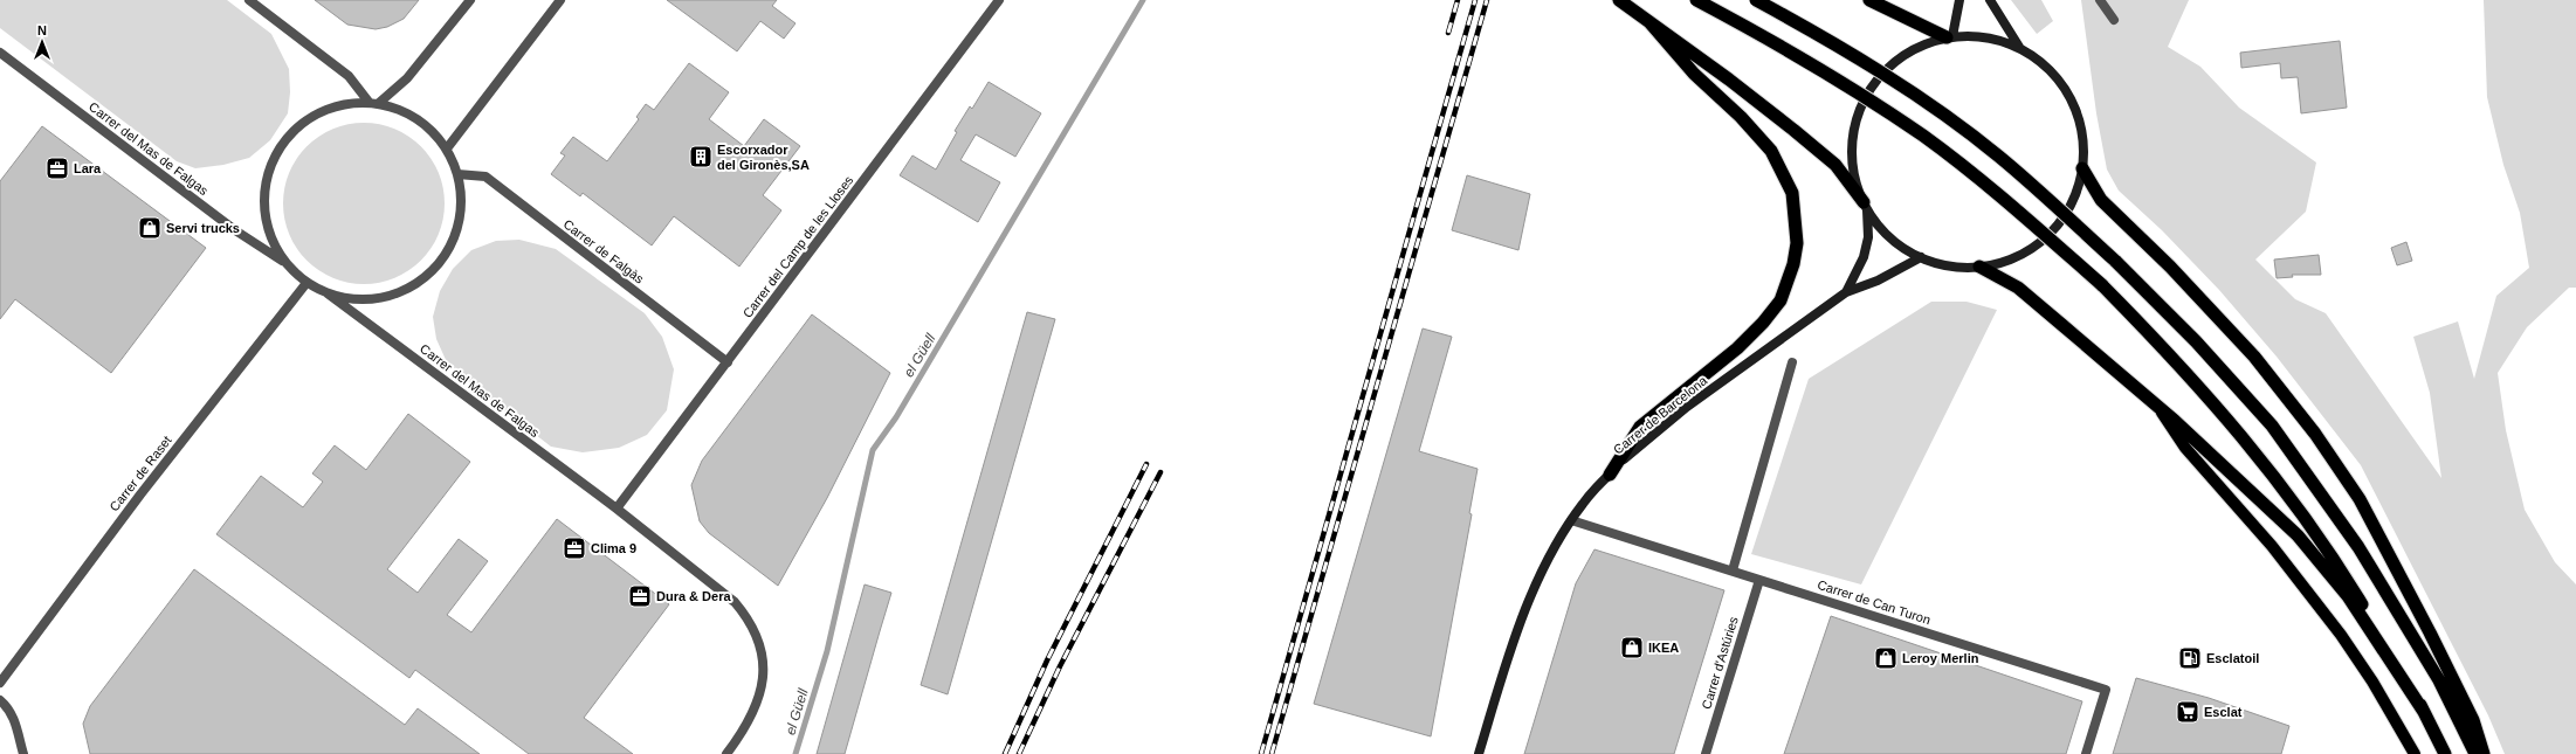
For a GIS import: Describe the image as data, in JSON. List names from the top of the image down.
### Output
{
  "streets": {
    "main road": ["Carrer de Barcelona"],
    "street": [
      "Carrer del Mas de Falgas",
      "Carrer del Camp de les Lloses",
      "Carrer de Falgàs",
      "Carrer de Raset",
      "Carrer de Can Turon",
      "Carrer d'Astúries"
    ]
  },
  "crossings": [
    ["Carrer del Mas de Falgas", "Carrer del Camp de les Lloses"],
    ["Carrer del Camp de les Lloses", "Carrer de Falgàs"],
    ["Carrer de Barcelona", "Carrer de Can Turon"],
    ["Carrer de Can Turon", "Carrer d'Astúries"]
  ],
  "water": ["el Güell"],
  "places": {
    "building": ["Escorxador del Gironès,SA"],
    "office": ["Lara", "Clima 9", "Dura & Dera"],
    "shop": ["Servi trucks", "IKEA", "Leroy Merlin"],
    "fuel station": ["Esclatoil"],
    "supermarket": ["Esclat"]
  },
  "north": "top"
}
